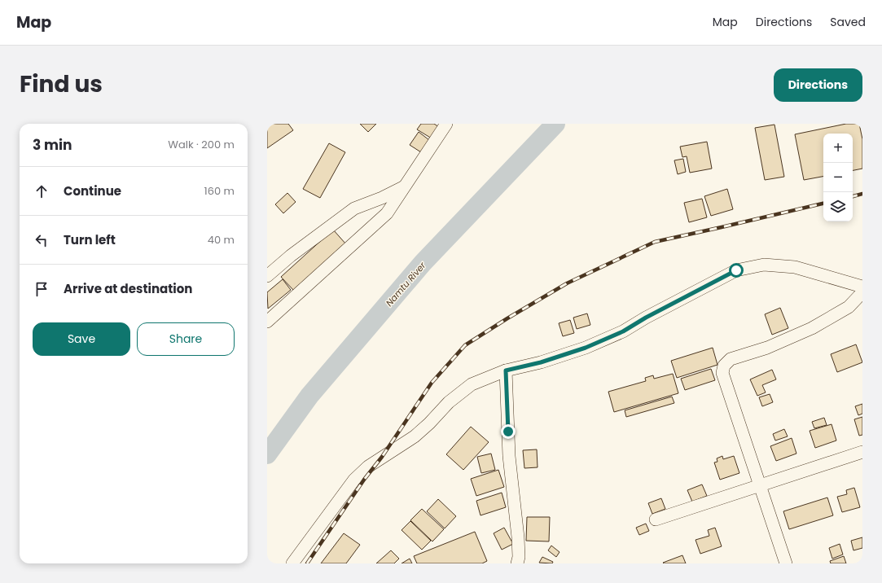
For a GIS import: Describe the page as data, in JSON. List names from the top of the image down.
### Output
{
  "water": ["Namtu River"],
  "page": {
    "header": "Map",
    "nav": ["Map", "Directions", "Saved"],
    "title": "Find us",
    "buttons": [
      "Directions",
      ["Save", "Share"]
    ],
    "heading": ["3 min", "Walk · 200 m"],
    "map_buttons": ["+", "−"],
    "list": [
      ["Continue", "160 m"],
      ["Turn left", "40 m"],
      "Arrive at destination"
    ]
  }
}
